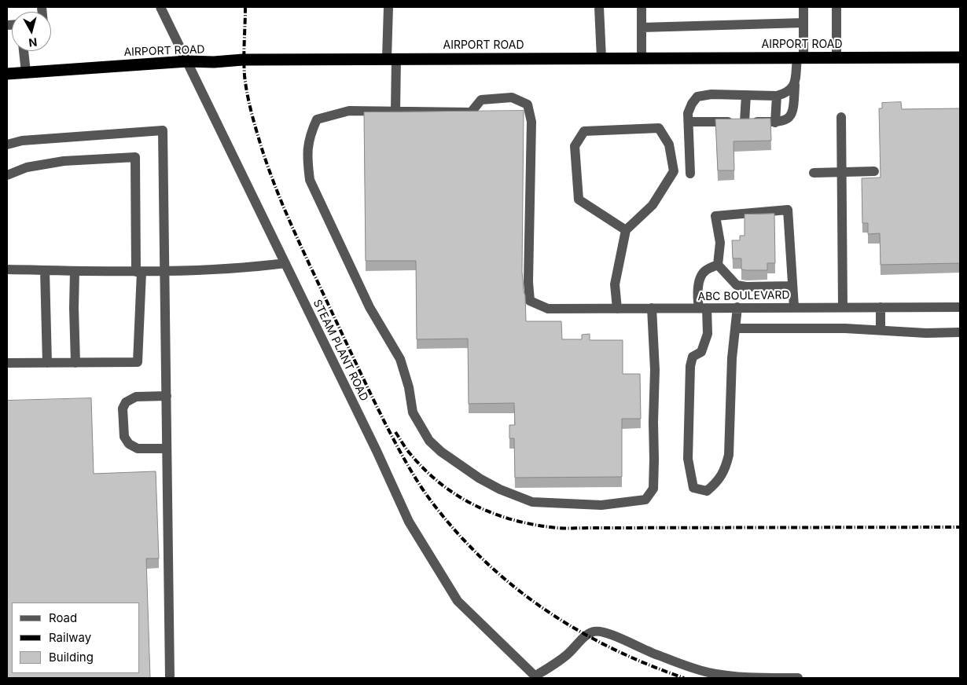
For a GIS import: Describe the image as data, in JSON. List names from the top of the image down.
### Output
{
  "streets": {
    "highway": ["AIRPORT ROAD"],
    "street": ["ABC BOULEVARD", "STEAM PLANT ROAD"]
  },
  "crossings": [
    ["AIRPORT ROAD", "STEAM PLANT ROAD"]
  ],
  "legend": ["Road", "Railway", "Building"],
  "north": "bottom"
}
